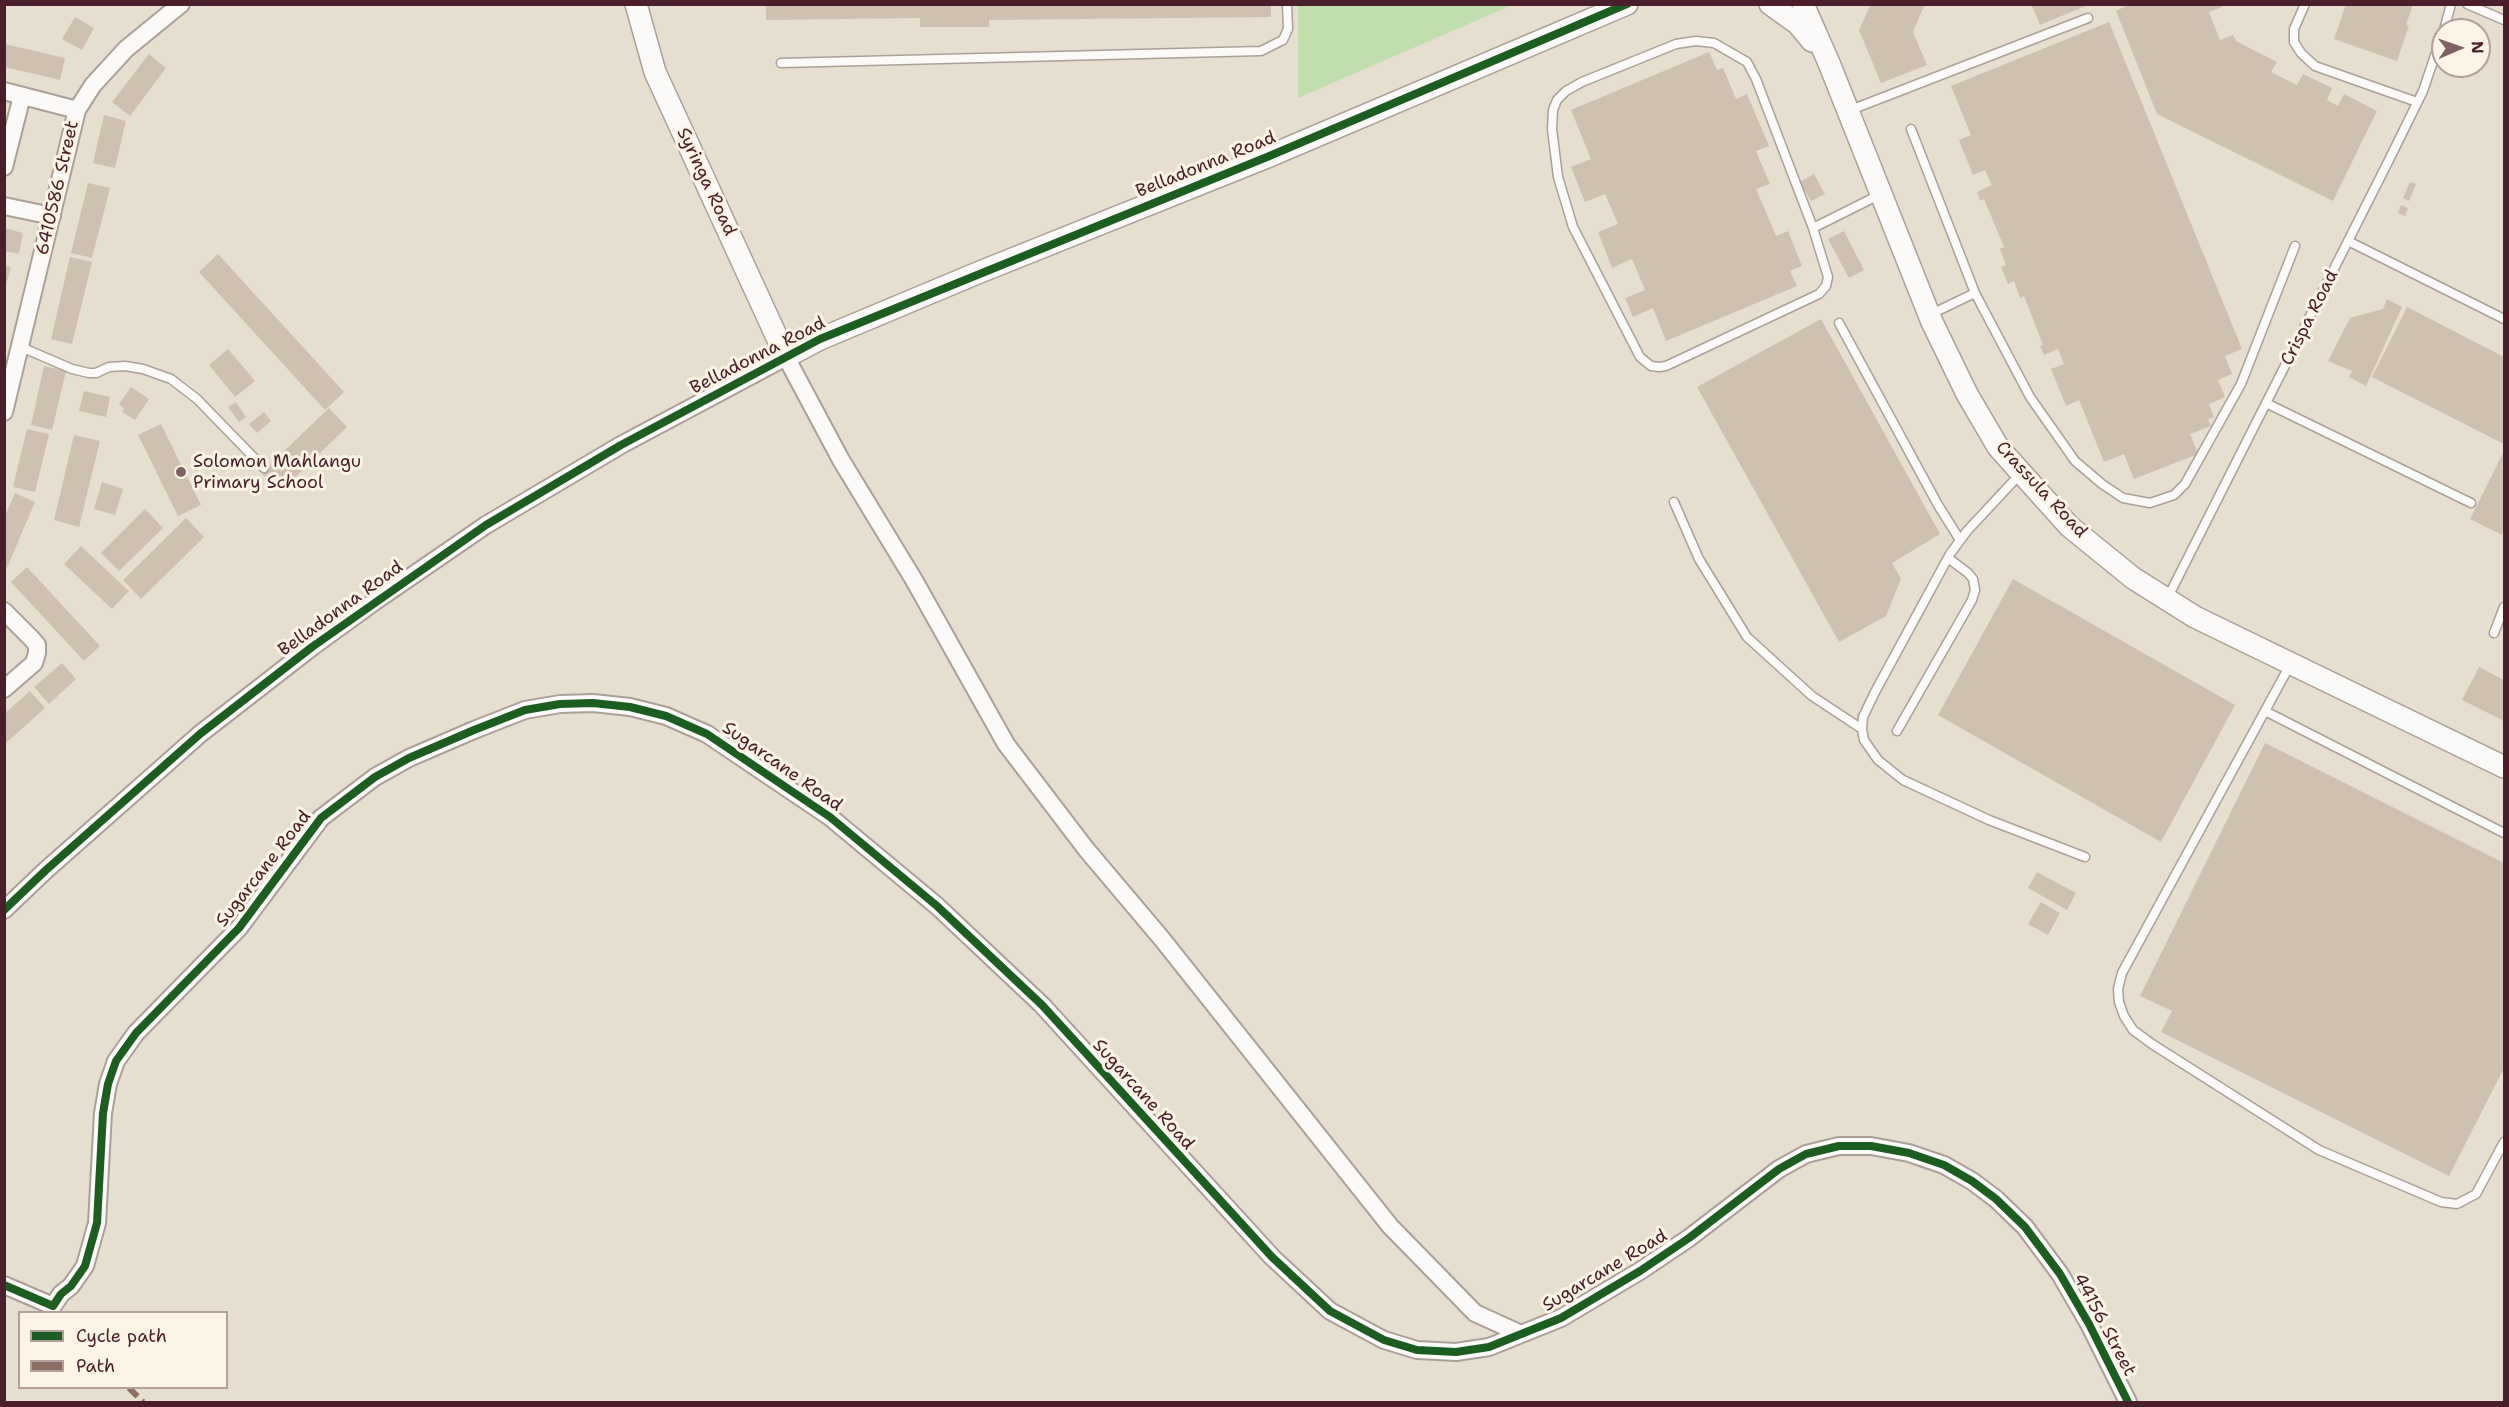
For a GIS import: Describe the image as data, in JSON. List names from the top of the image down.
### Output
{
  "streets": {
    "street": [
      "Belladonna Road",
      "Syringa Road",
      "6410586 Street",
      "Crassula Road",
      "Sugarcane Road",
      "44156 Street"
    ],
    "lane": ["Crispa Road"]
  },
  "crossings": [
    ["Belladonna Road", "Syringa Road"],
    ["Crispa Road", "Crassula Road"],
    ["Sugarcane Road", "44156 Street"]
  ],
  "places": ["Solomon Mahlangu Primary School"],
  "legend": ["Cycle path", "Path"],
  "north": "right"
}
